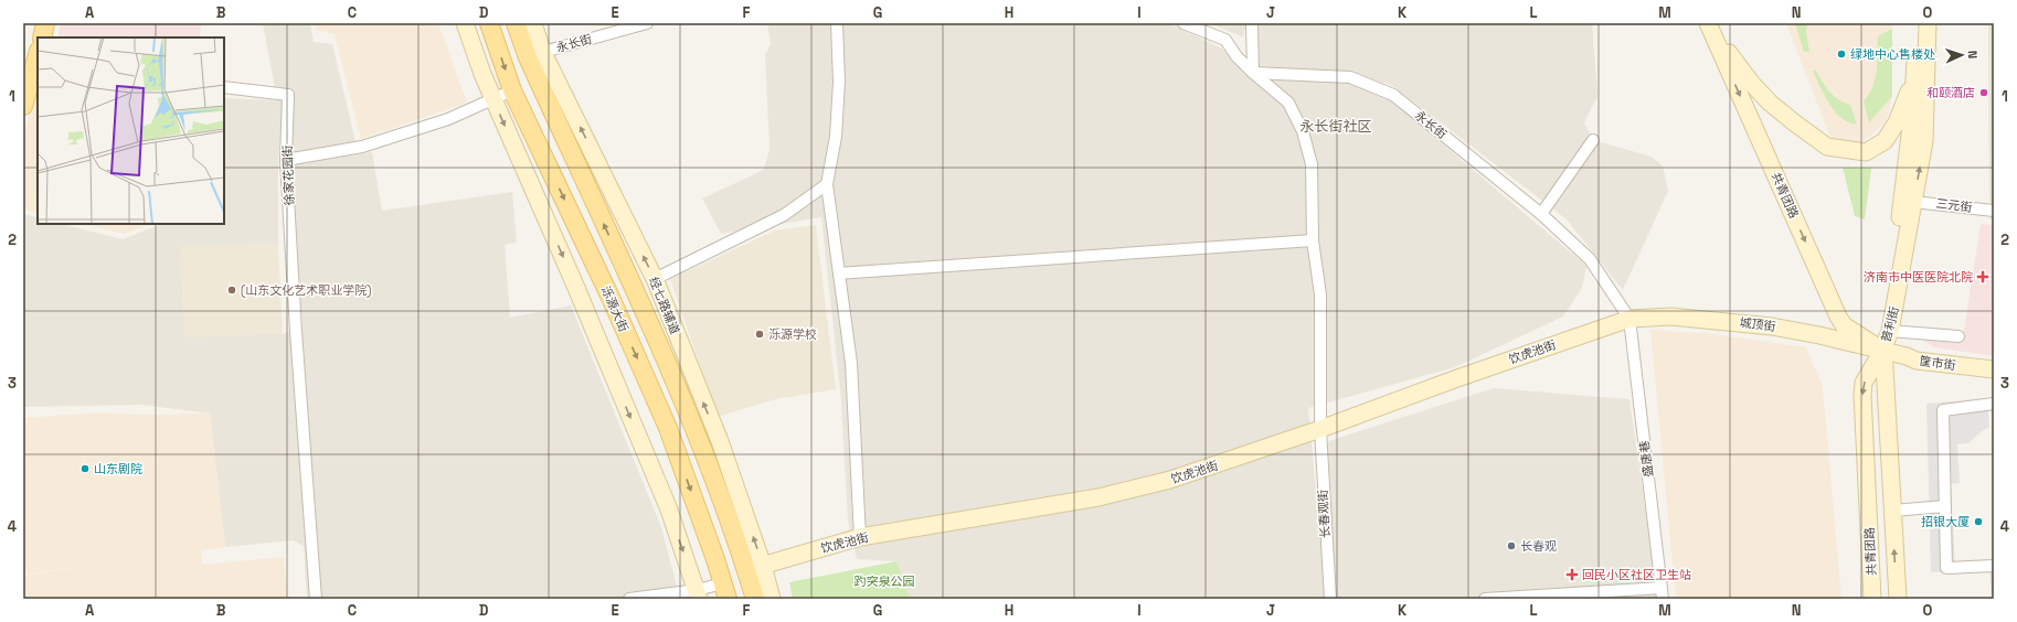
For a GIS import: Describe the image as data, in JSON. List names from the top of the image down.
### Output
{
  "streets": {
    "main road": ["泺源大街"],
    "street": [
      "永长街",
      "徐家花园街",
      "共青团路",
      "三元街",
      "经七路辅道",
      "城顶街",
      "普利街",
      "饮虎池街",
      "筐市街",
      "盛唐巷",
      "长春观街"
    ]
  },
  "crossings": [
    ["永长街", "经七路辅道"],
    ["永长街", "泺源大街"],
    ["永长街", "城顶街"],
    ["永长街", "饮虎池街"],
    ["永长街", "盛唐巷"],
    ["永长街", "长春观街"],
    ["共青团路", "城顶街"],
    ["共青团路", "普利街"],
    ["共青团路", "筐市街"],
    ["三元街", "普利街"],
    ["经七路辅道", "泺源大街"],
    ["经七路辅道", "饮虎池街"],
    ["泺源大街", "饮虎池街"],
    ["城顶街", "普利街"],
    ["城顶街", "饮虎池街"],
    ["城顶街", "筐市街"],
    ["城顶街", "盛唐巷"],
    ["普利街", "筐市街"],
    ["饮虎池街", "盛唐巷"],
    ["饮虎池街", "长春观街"]
  ],
  "districts": ["永长街社区"],
  "parks": ["趵突泉公园"],
  "places": {
    "other": [
      "绿地中心售楼处",
      "和颐酒店",
      "(山东文化艺术职业学院)",
      "泺源学校",
      "山东剧院",
      "招银大厦",
      "长春观"
    ],
    "health": ["济南市中医医院北院", "回民小区社区卫生站"]
  },
  "north": "right",
  "grid": {
    "columns": [
      "A",
      "B",
      "C",
      "D",
      "E",
      "F",
      "G",
      "H",
      "I",
      "J",
      "K",
      "L",
      "M",
      "N",
      "O"
    ],
    "rows": [
      "1",
      "2",
      "3",
      "4"
    ]
  }
}
